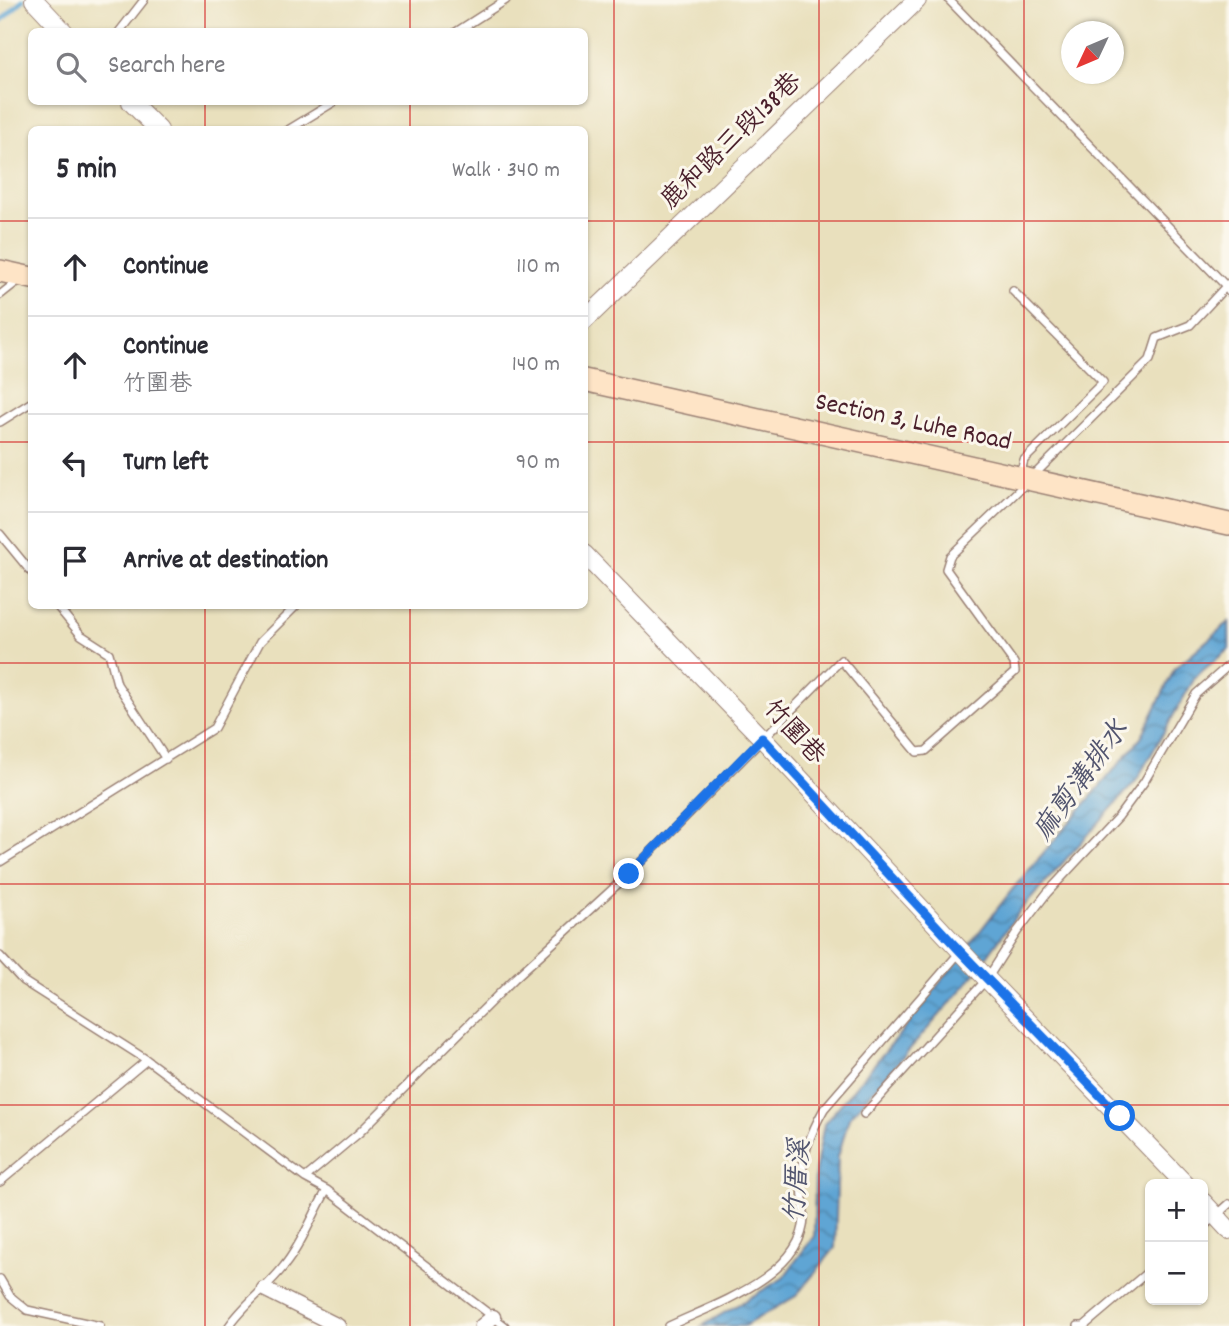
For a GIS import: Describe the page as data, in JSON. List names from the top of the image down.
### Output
{
  "streets": {
    "main road": ["Section 3, Luhe Road"],
    "street": ["鹿和路三段138巷", "竹圍巷"]
  },
  "water": ["麻剪溝排水", "竹厝溪"],
  "north": "bottom left",
  "page": {
    "search": "Search here",
    "heading": ["5 min", "Walk · 340 m"],
    "list": [
      ["Continue", "110 m"],
      ["Continue", "竹圍巷", "140 m"],
      ["Turn left", "90 m"],
      "Arrive at destination"
    ],
    "map_buttons": ["+", "−"]
  }
}
